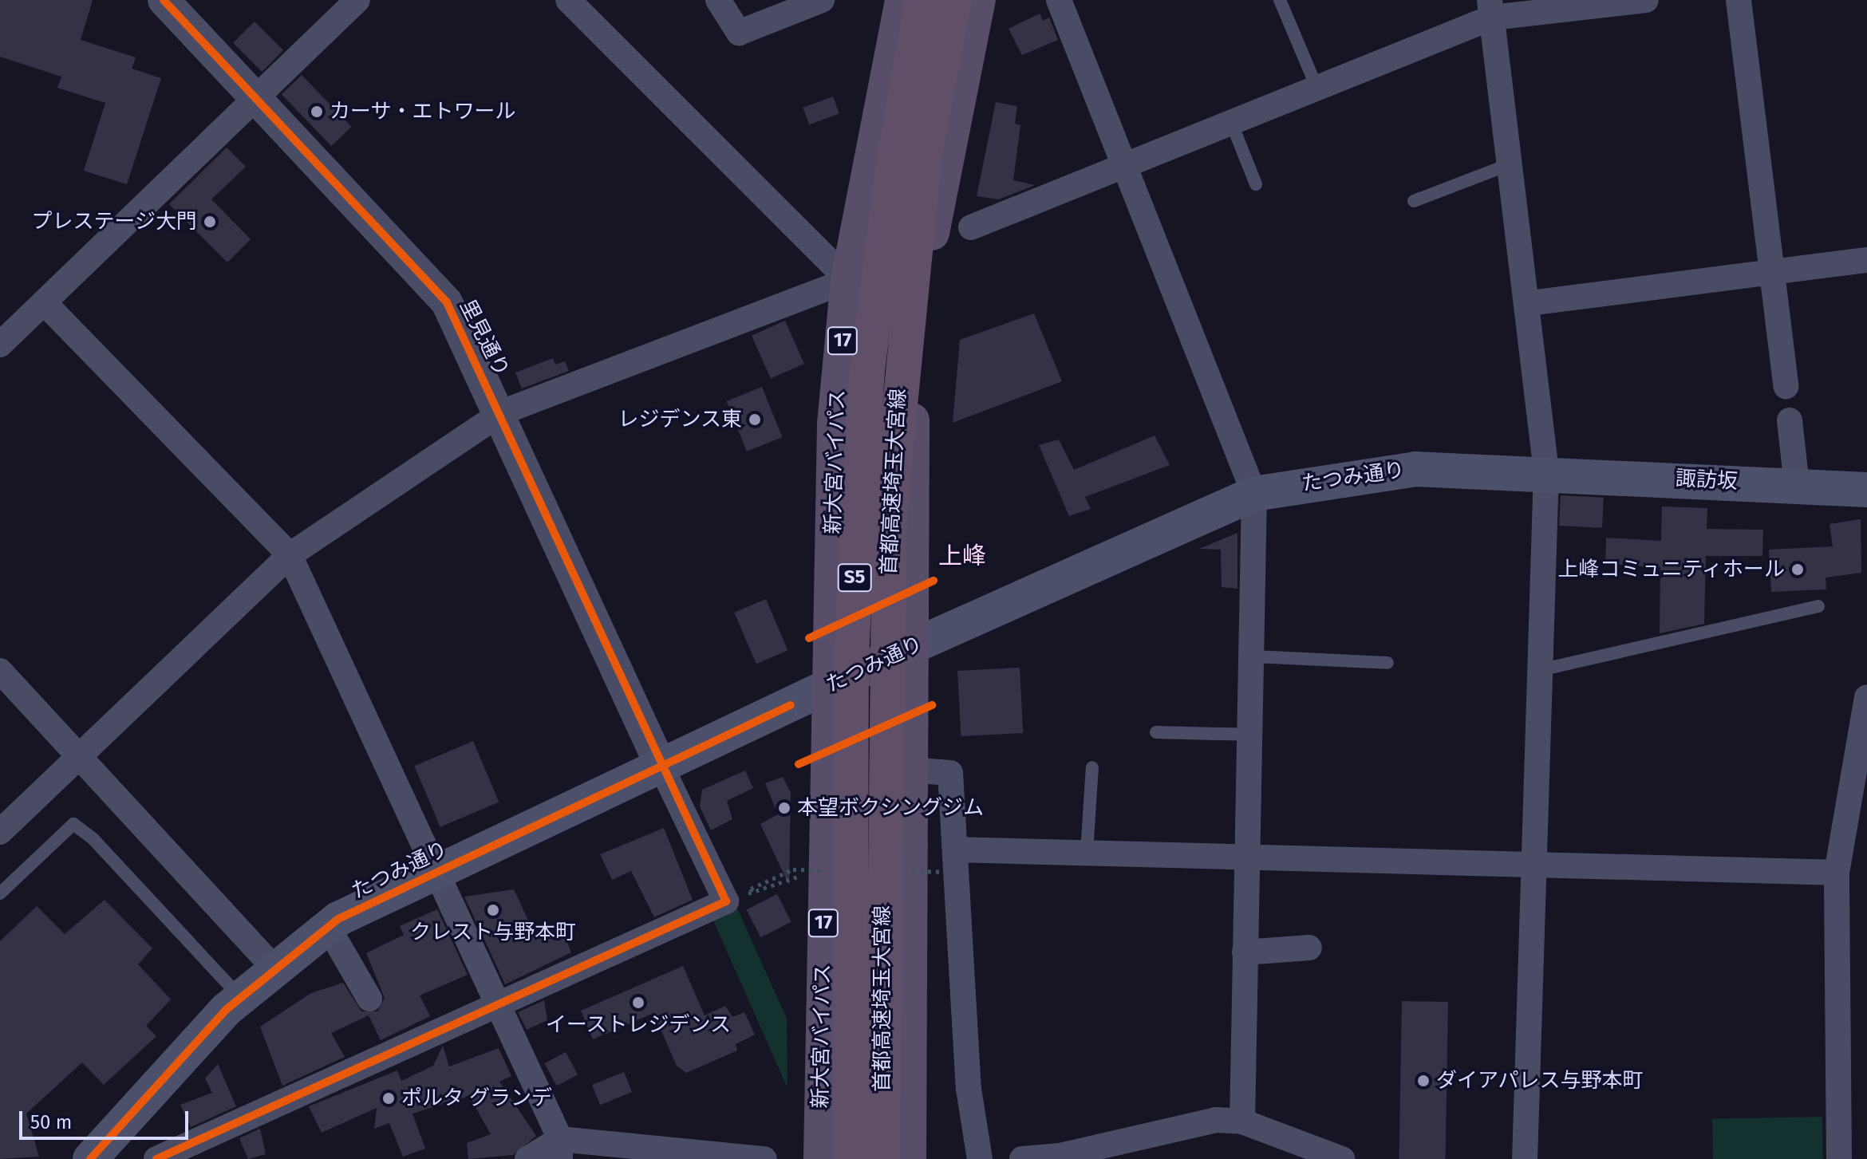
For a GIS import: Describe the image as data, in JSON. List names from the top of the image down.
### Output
{
  "streets": {
    "highway": [
      "17",
      "新大宮バイパス",
      "首都高速埼玉大宮線",
      "S5"
    ],
    "main road": ["たつみ通り", "諏訪坂"],
    "street": ["里見通り"]
  },
  "crossings": [
    ["里見通り", "たつみ通り"],
    ["新大宮バイパス", "たつみ通り"],
    ["たつみ通り", "諏訪坂"]
  ],
  "districts": ["上峰"],
  "places": [
    "カーサ・エトワール",
    "プレステージ大門",
    "レジデンス東",
    "上峰コミュニティホール",
    "本望ボクシングジム",
    "クレスト与野本町",
    "イーストレジデンス",
    "ダイアパレス与野本町",
    "ポルタ グランデ"
  ],
  "scale_bar": "50 m"
}
